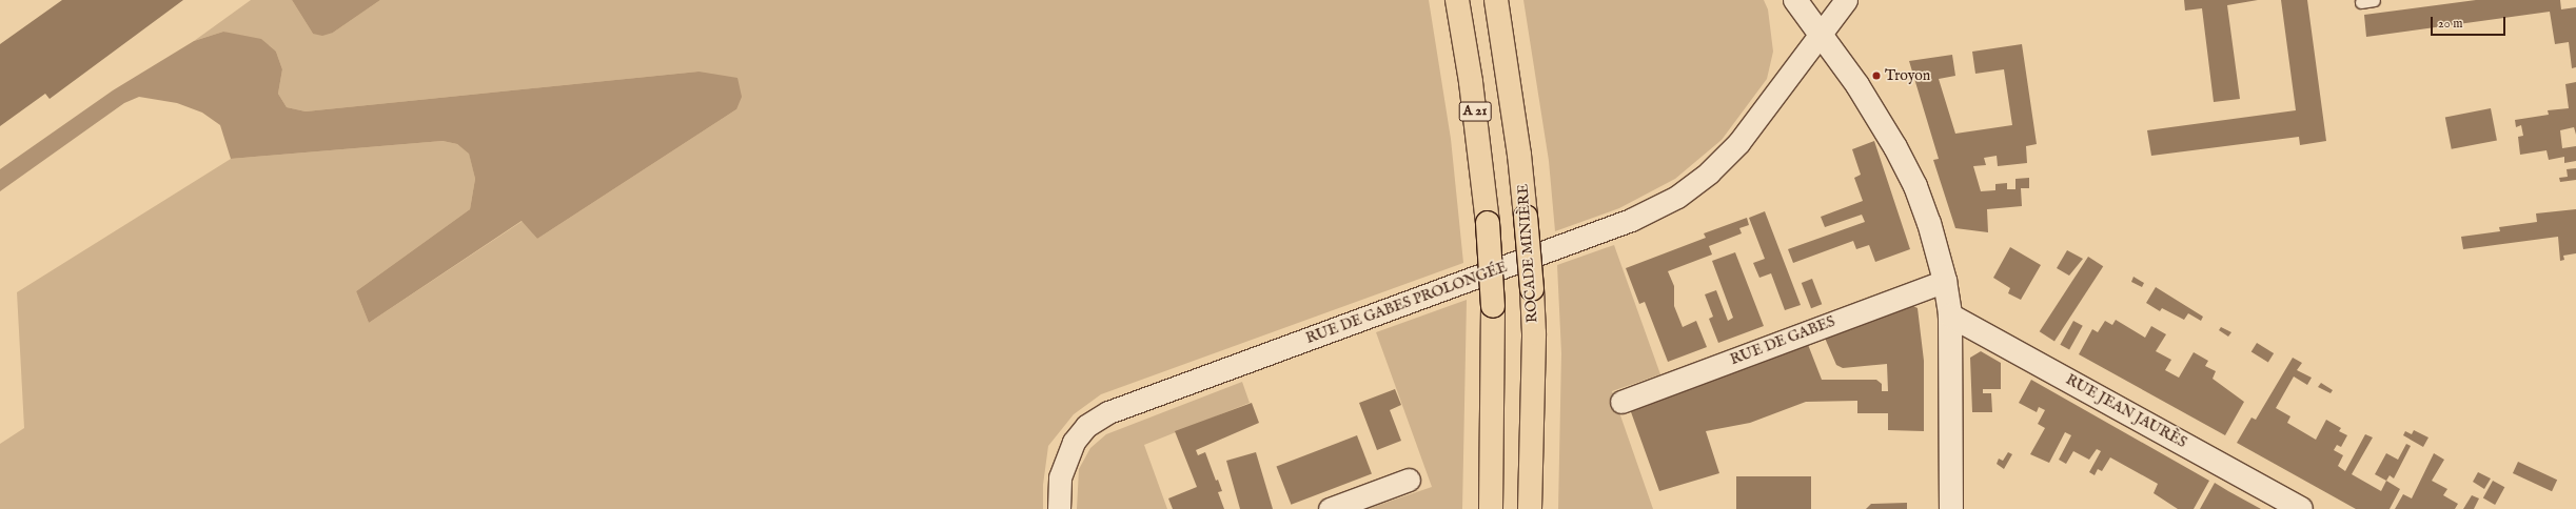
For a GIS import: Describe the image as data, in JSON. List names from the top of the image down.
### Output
{
  "streets": {
    "highway": ["A 21", "ROCADE MINIÈRE"],
    "main road": ["RUE JEAN JAURÈS"],
    "street": ["RUE DE GABES PROLONGÉE", "RUE DE GABES"]
  },
  "places": ["Troyon"],
  "scale_bar": "20 m"
}
